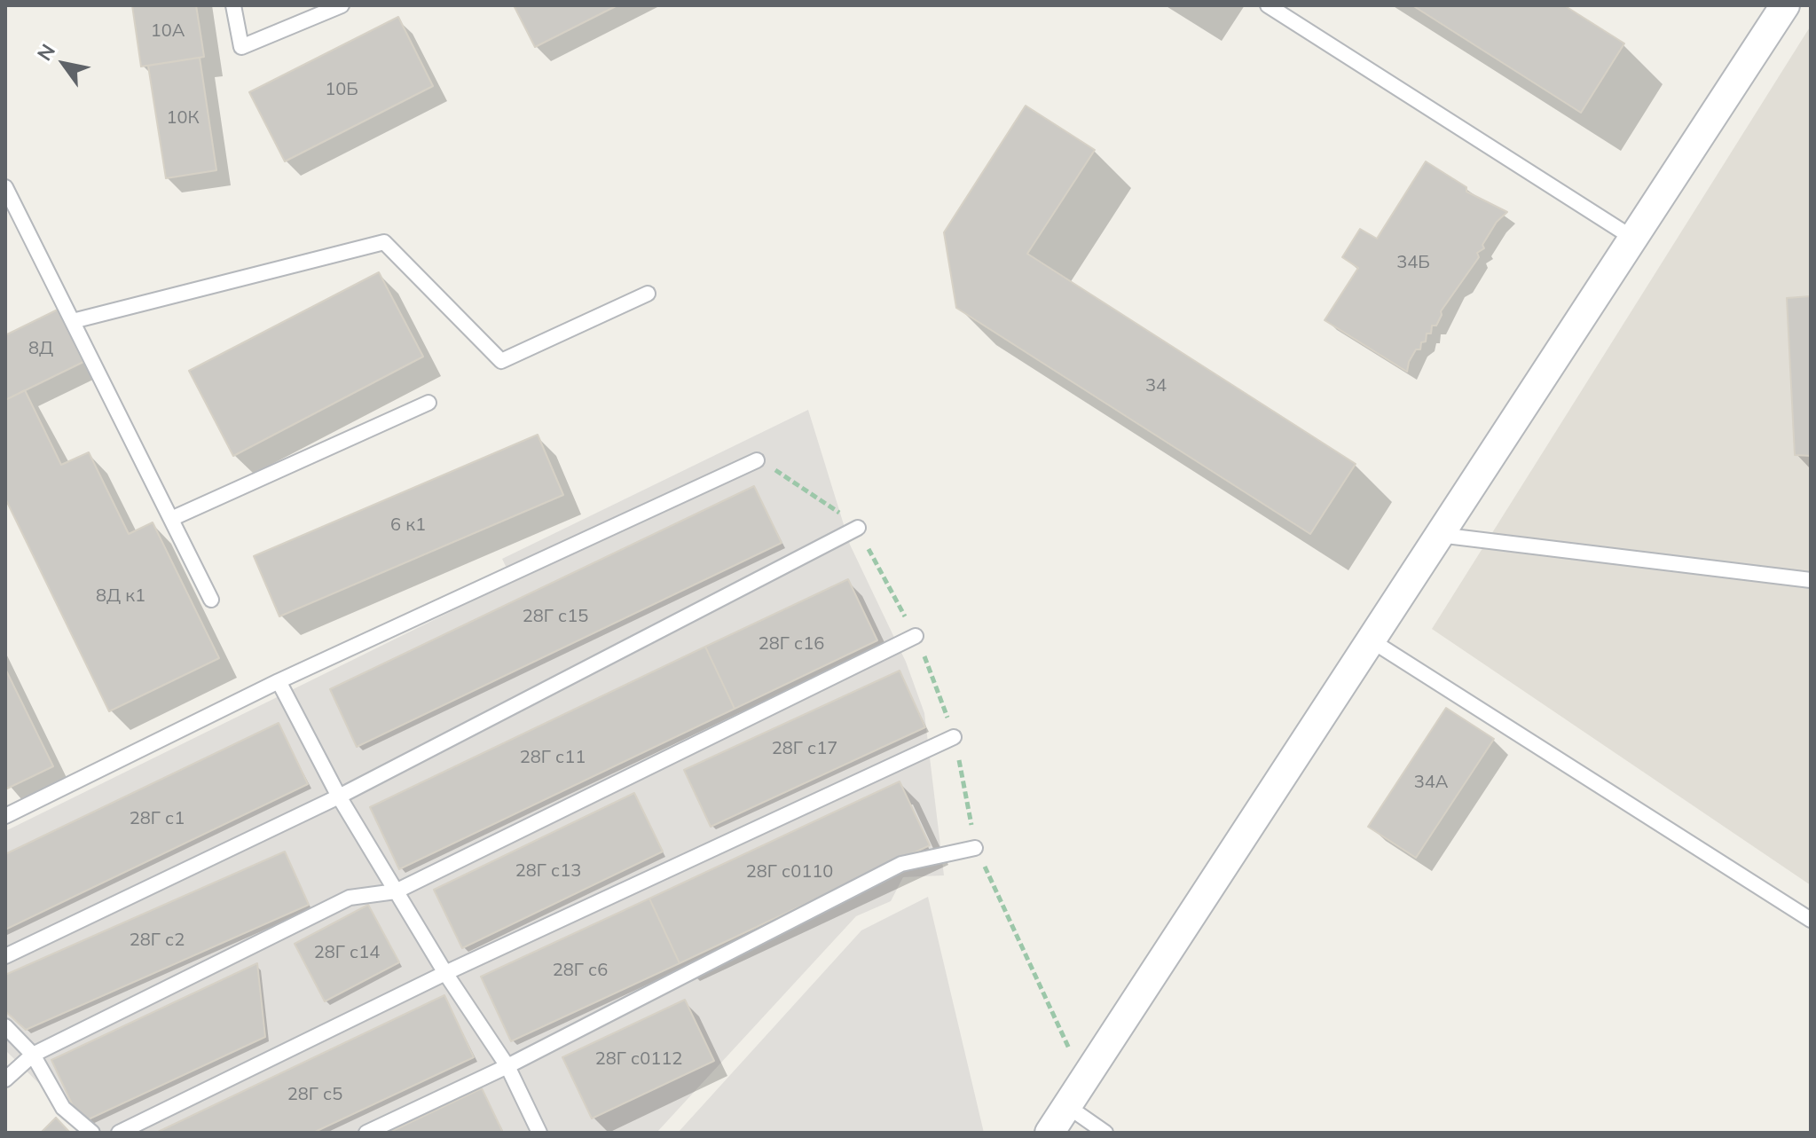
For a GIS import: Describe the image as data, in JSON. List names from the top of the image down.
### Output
{
  "house_numbers": [
    "10А",
    "10Б",
    "10К",
    "34Б",
    "8Д",
    "34",
    "6 к1",
    "8Д к1",
    "28Г с15",
    "28Г с16",
    "28Г с17",
    "28Г с11",
    "34А",
    "28Г с1",
    "28Г с13",
    "28Г с0110",
    "28Г с2",
    "28Г с14",
    "28Г с6",
    "28Г с0112",
    "28Г с5"
  ],
  "north": "top left"
}
